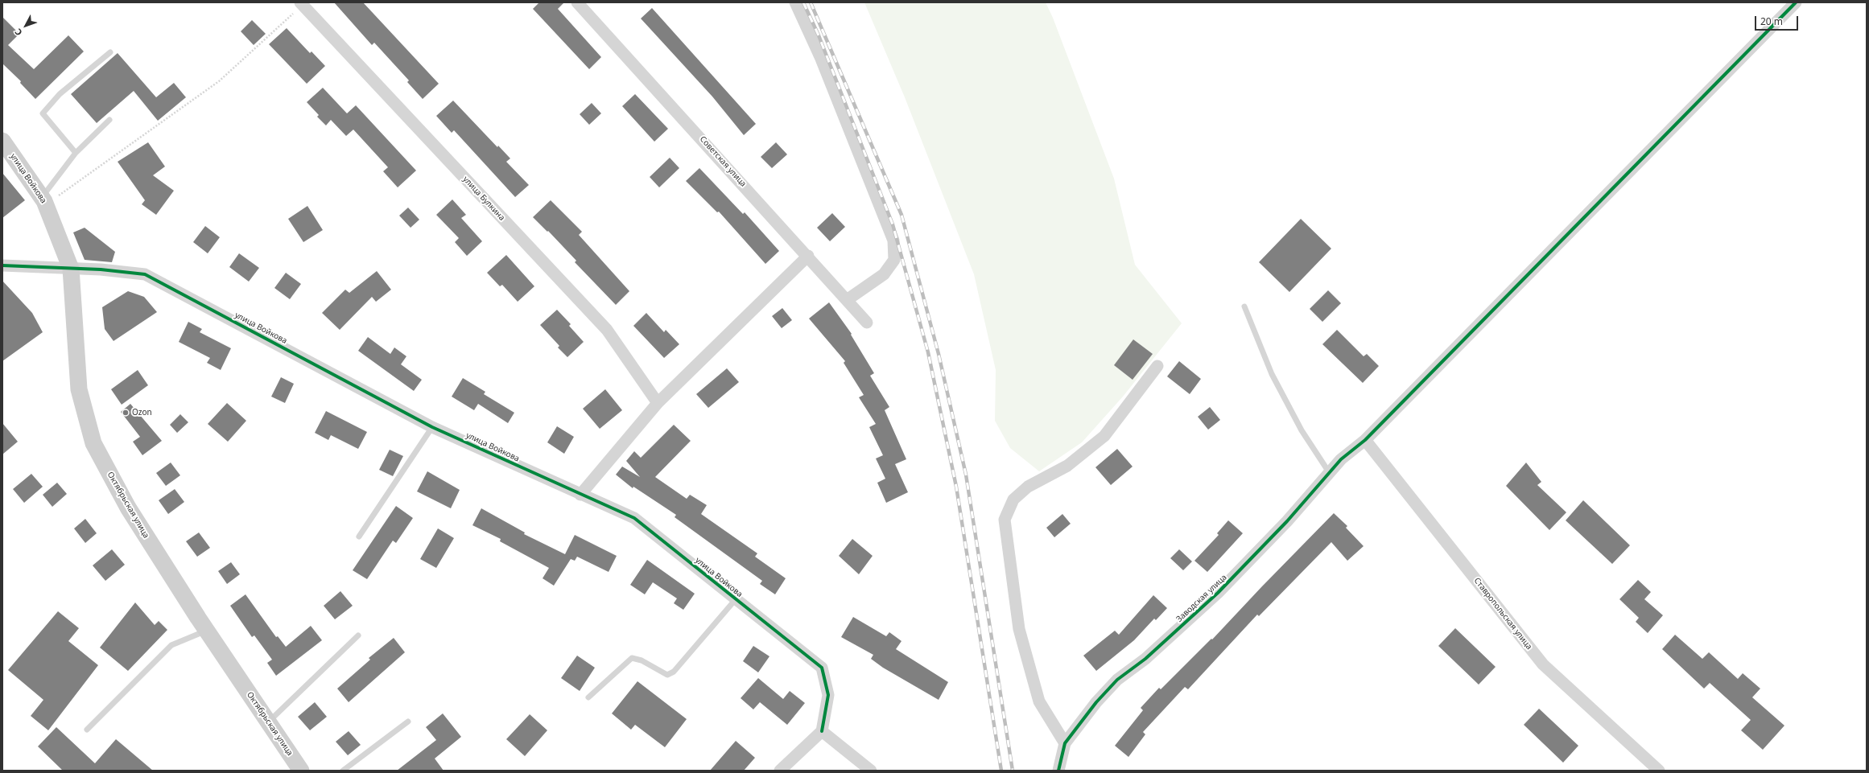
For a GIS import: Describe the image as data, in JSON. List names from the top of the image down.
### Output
{
  "streets": {
    "main road": ["улица Войкова", "Октябрьская улица"],
    "street": [
      "Советская улица",
      "улица Булкина",
      "Заводская улица",
      "Ставропольская улица"
    ]
  },
  "crossings": [
    ["улица Войкова", "Октябрьская улица"],
    ["Заводская улица", "Ставропольская улица"]
  ],
  "places": ["Ozon"],
  "scale_bar": "20 m",
  "north": "bottom left"
}
